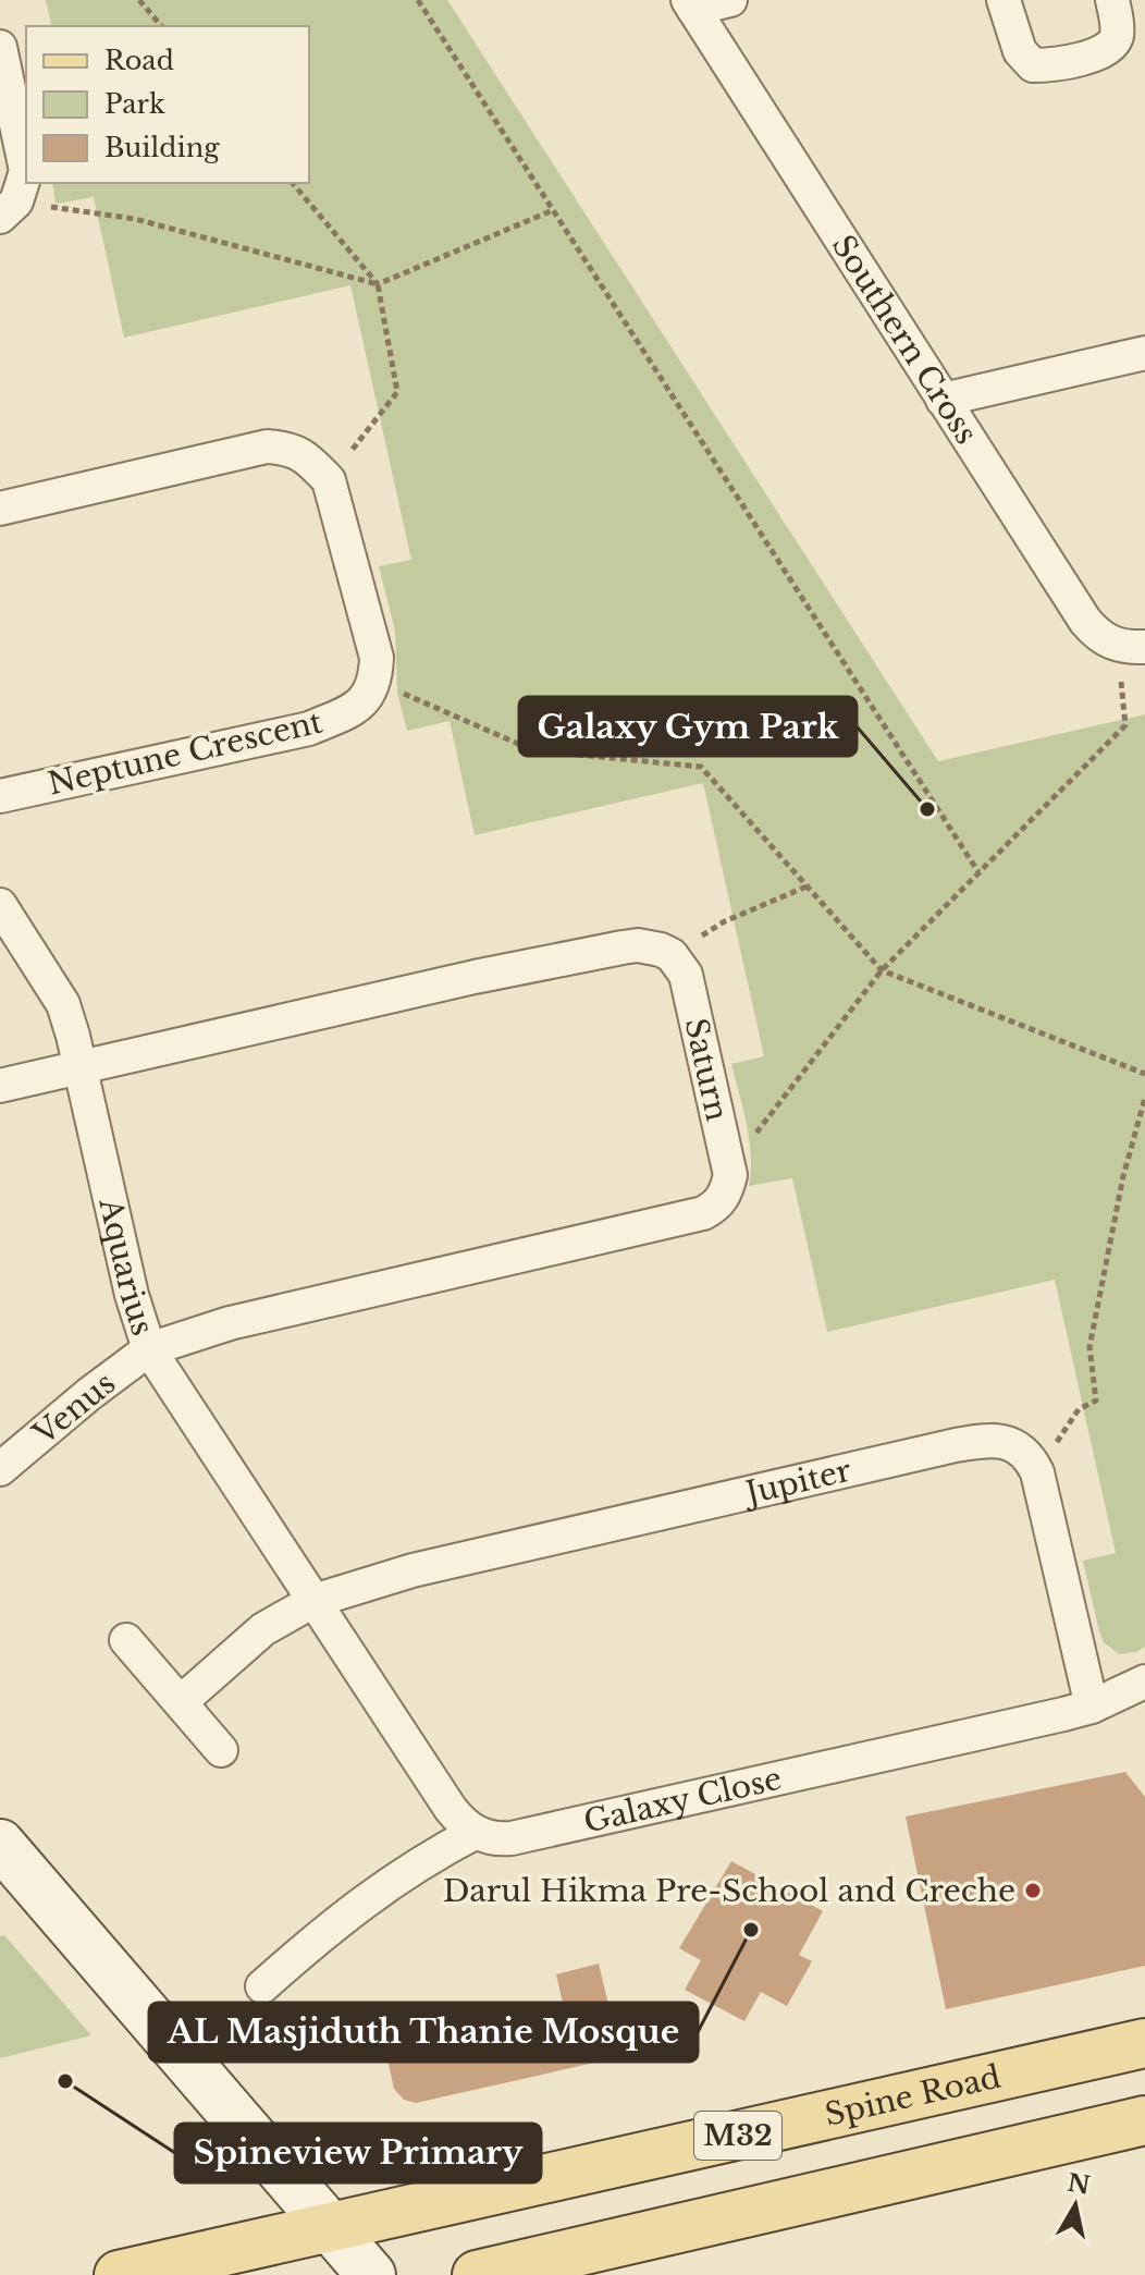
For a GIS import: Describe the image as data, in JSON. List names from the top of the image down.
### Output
{
  "streets": {
    "main road": ["Spine Road", "M32"],
    "street": [
      "Southern Cross",
      "Neptune Crescent",
      "Saturn",
      "Aquarius",
      "Venus",
      "Jupiter",
      "Galaxy Close"
    ]
  },
  "crossings": [
    ["Aquarius", "Venus"],
    ["Aquarius", "Jupiter"],
    ["Aquarius", "Galaxy Close"]
  ],
  "places": [
    "Galaxy Gym Park",
    "Darul Hikma Pre-School and Creche",
    "AL Masjiduth Thanie Mosque",
    "Spineview Primary"
  ],
  "legend": ["Road", "Park", "Building"],
  "north": "top"
}
